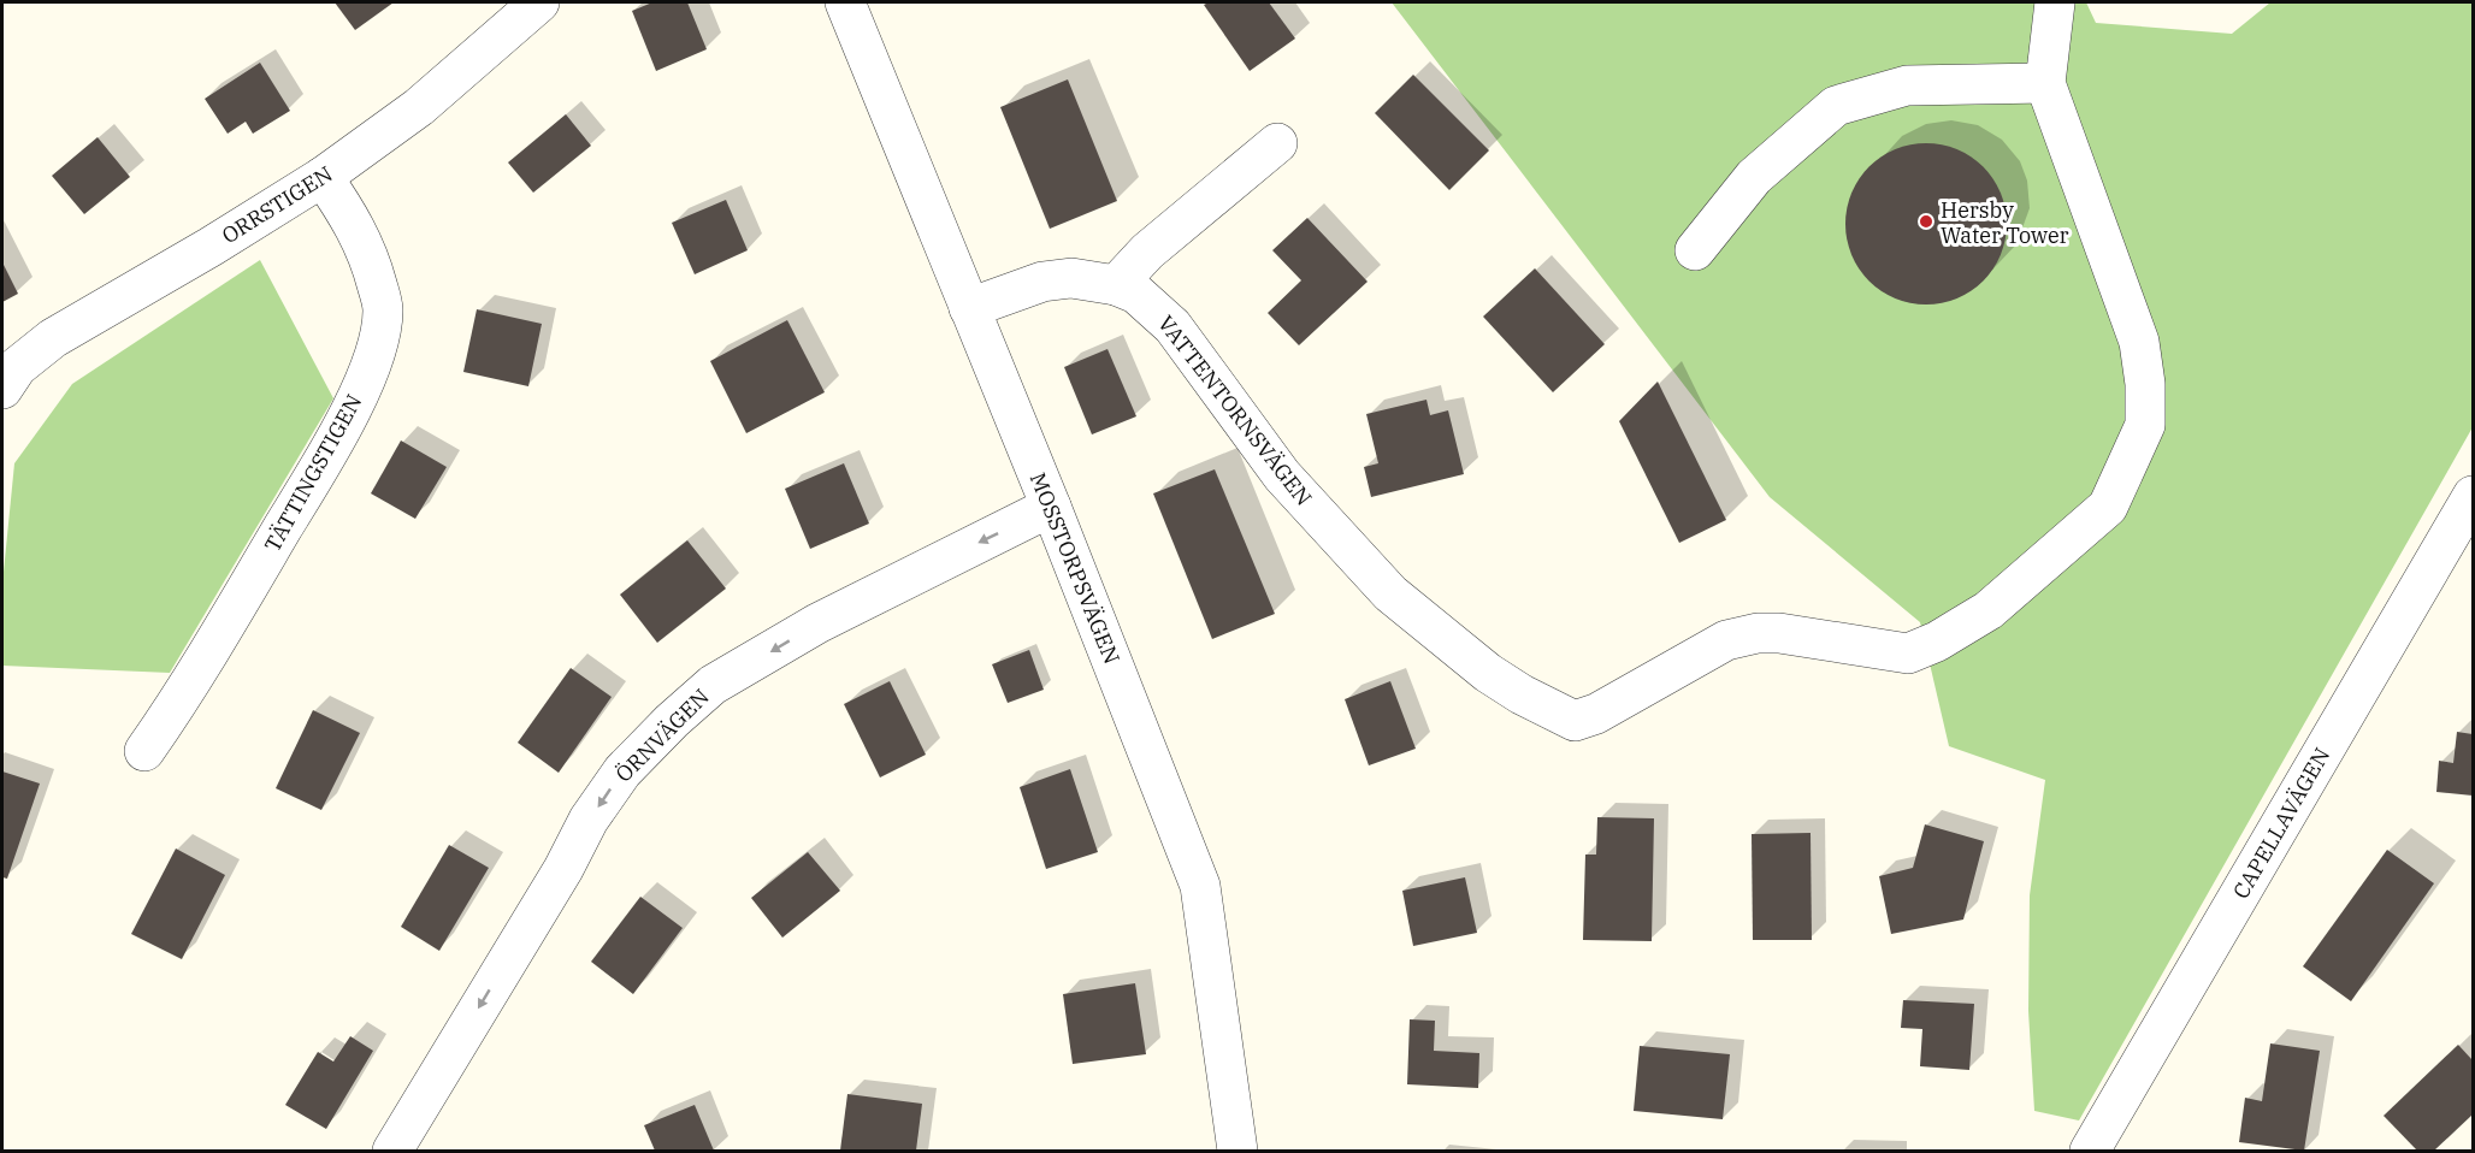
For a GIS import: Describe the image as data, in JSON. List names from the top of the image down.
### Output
{
  "streets": {
    "street": [
      "ORRSTIGEN",
      "VATTENTORNSVÄGEN",
      "TÄTTINGSTIGEN",
      "MOSSTORPSVÄGEN",
      "ÖRNVÄGEN",
      "CAPELLAVÄGEN"
    ]
  },
  "crossings": [
    ["ORRSTIGEN", "TÄTTINGSTIGEN"],
    ["VATTENTORNSVÄGEN", "MOSSTORPSVÄGEN"],
    ["MOSSTORPSVÄGEN", "ÖRNVÄGEN"]
  ],
  "one_way": ["ÖRNVÄGEN"],
  "places": ["Hersby Water Tower"]
}
